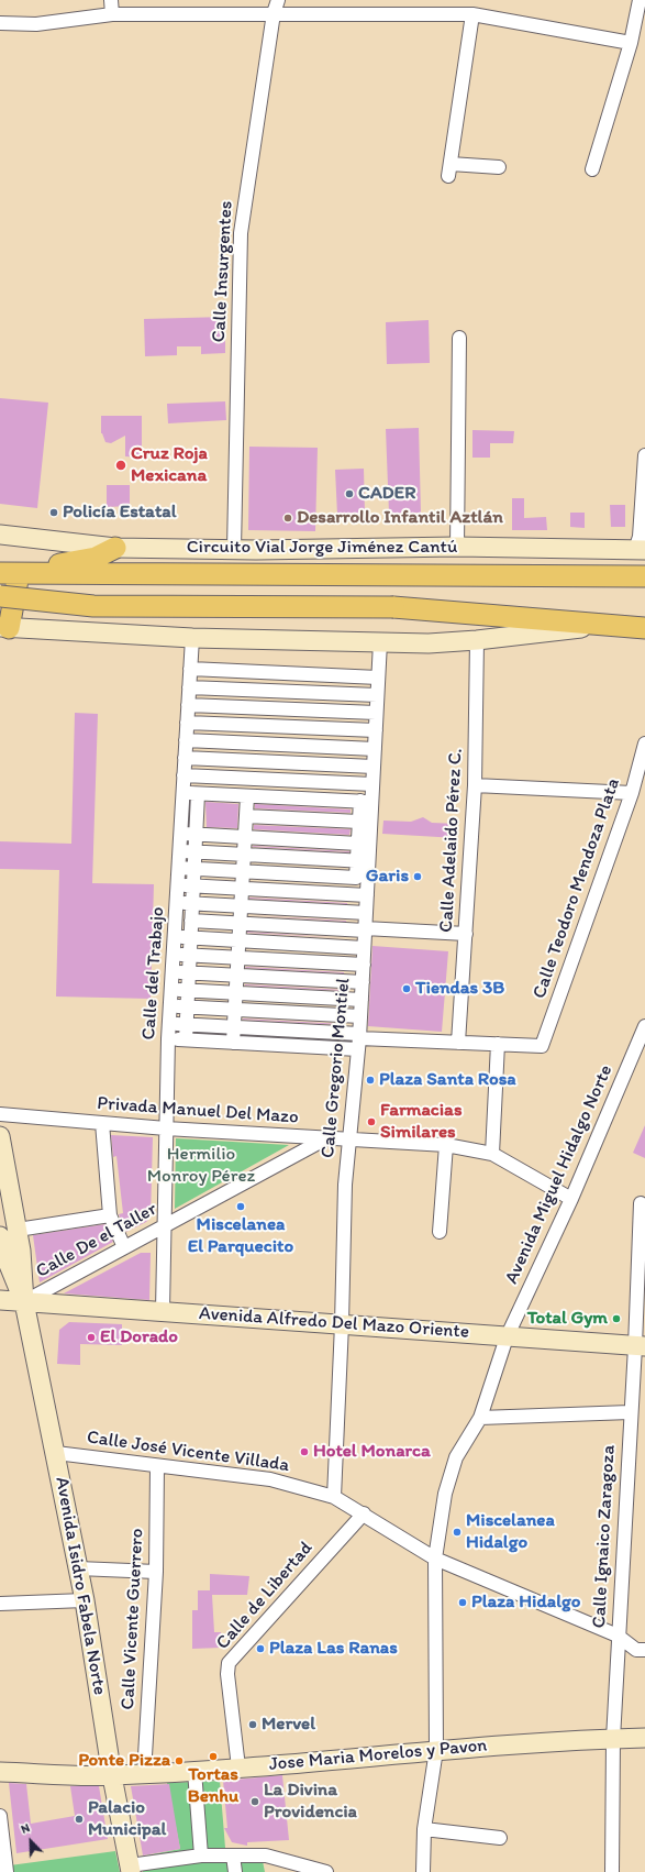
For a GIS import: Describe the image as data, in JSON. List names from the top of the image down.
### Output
{
  "streets": {
    "main road": ["Circuito Vial Jorge Jiménez Cantú"],
    "street": [
      "Calle Insurgentes",
      "Calle Adelaido Pérez C.",
      "Calle Teodoro Mendoza Plata",
      "Calle del Trabajo",
      "Calle Gregorio Montiel",
      "Privada Manuel Del Mazo",
      "Avenida Miguel Hidalgo Norte",
      "Calle De el Taller",
      "Avenida Alfredo Del Mazo Oriente",
      "Calle José Vicente Villada",
      "Calle Ignaico Zaragoza",
      "Avenida Isidro Fabela Norte",
      "Calle de Libertad",
      "Calle Vicente Guerrero",
      "Jose Maria Morelos y Pavon"
    ]
  },
  "crossings": [
    ["Calle Insurgentes", "Circuito Vial Jorge Jiménez Cantú"],
    ["Calle del Trabajo", "Privada Manuel Del Mazo"],
    ["Calle del Trabajo", "Calle De el Taller"],
    ["Calle del Trabajo", "Avenida Alfredo Del Mazo Oriente"],
    ["Calle Gregorio Montiel", "Privada Manuel Del Mazo"],
    ["Calle Gregorio Montiel", "Avenida Alfredo Del Mazo Oriente"],
    ["Calle Gregorio Montiel", "Calle José Vicente Villada"],
    ["Privada Manuel Del Mazo", "Avenida Miguel Hidalgo Norte"],
    ["Privada Manuel Del Mazo", "Calle De el Taller"],
    ["Avenida Miguel Hidalgo Norte", "Avenida Alfredo Del Mazo Oriente"],
    ["Avenida Miguel Hidalgo Norte", "Calle José Vicente Villada"],
    ["Avenida Miguel Hidalgo Norte", "Jose Maria Morelos y Pavon"],
    ["Calle De el Taller", "Avenida Alfredo Del Mazo Oriente"],
    ["Calle De el Taller", "Avenida Isidro Fabela Norte"],
    ["Avenida Alfredo Del Mazo Oriente", "Calle Ignaico Zaragoza"],
    ["Avenida Alfredo Del Mazo Oriente", "Avenida Isidro Fabela Norte"],
    ["Calle José Vicente Villada", "Calle Ignaico Zaragoza"],
    ["Calle José Vicente Villada", "Avenida Isidro Fabela Norte"],
    ["Calle José Vicente Villada", "Calle de Libertad"],
    ["Calle José Vicente Villada", "Calle Vicente Guerrero"],
    ["Calle Ignaico Zaragoza", "Jose Maria Morelos y Pavon"],
    ["Avenida Isidro Fabela Norte", "Jose Maria Morelos y Pavon"],
    ["Calle de Libertad", "Jose Maria Morelos y Pavon"],
    ["Calle Vicente Guerrero", "Jose Maria Morelos y Pavon"]
  ],
  "parks": ["Hermilio Monroy Pérez"],
  "places": [
    "Cruz Roja Mexicana",
    "CADER",
    "Policía Estatal",
    "Desarrollo Infantil Aztlán",
    "Garis",
    "Tiendas 3B",
    "Plaza Santa Rosa",
    "Farmacias Similares",
    "Miscelanea El Parquecito",
    "Total Gym",
    "El Dorado",
    "Hotel Monarca",
    "Miscelanea Hidalgo",
    "Plaza Hidalgo",
    "Plaza Las Ranas",
    "Mervel",
    "Tortas Benhu",
    "Ponte Pizza",
    "La Divina Providencia",
    "Palacio Municipal"
  ],
  "north": "top left"
}
